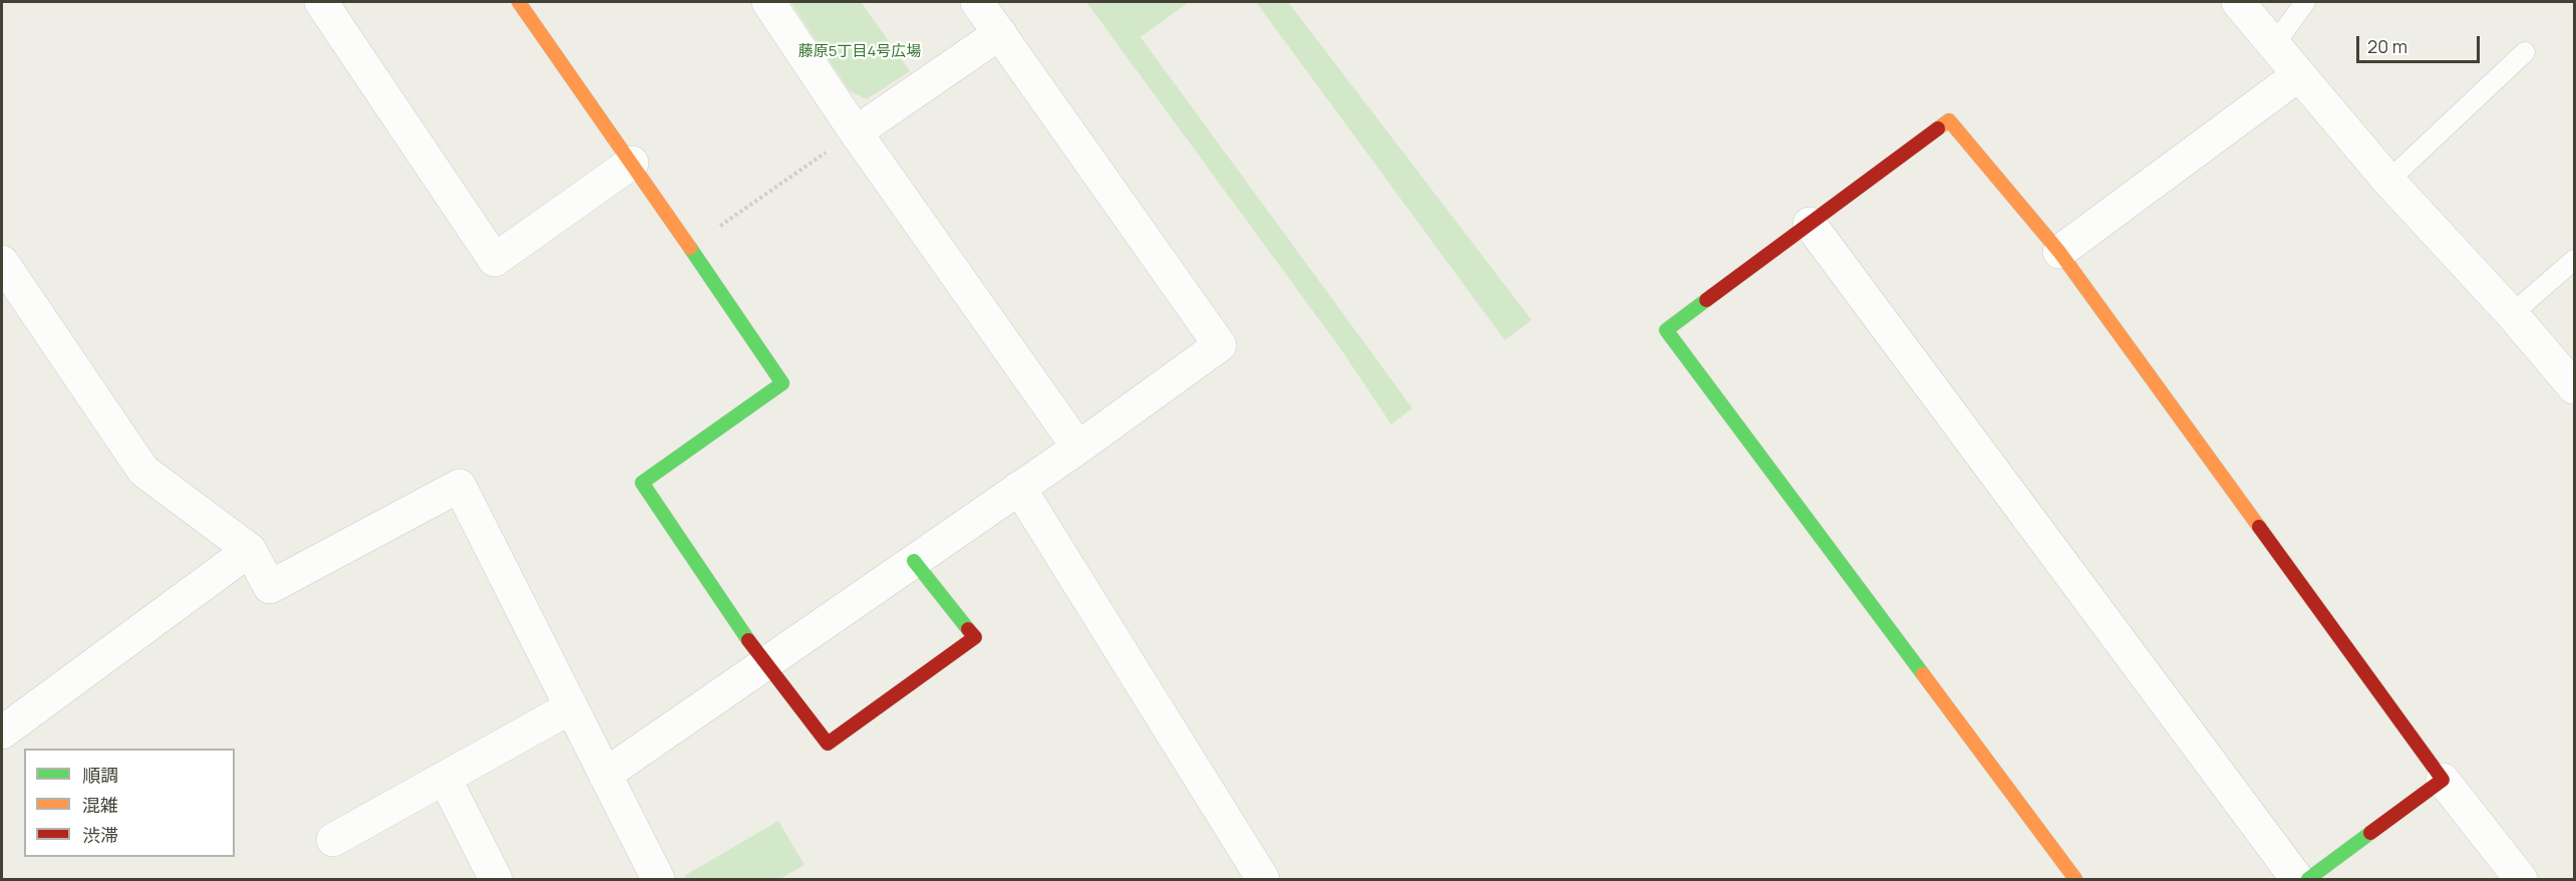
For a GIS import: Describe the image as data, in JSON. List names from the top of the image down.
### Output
{
  "parks": ["藤原5丁目4号広場"],
  "legend": ["順調", "混雑", "渋滞"],
  "scale_bar": "20 m"
}
